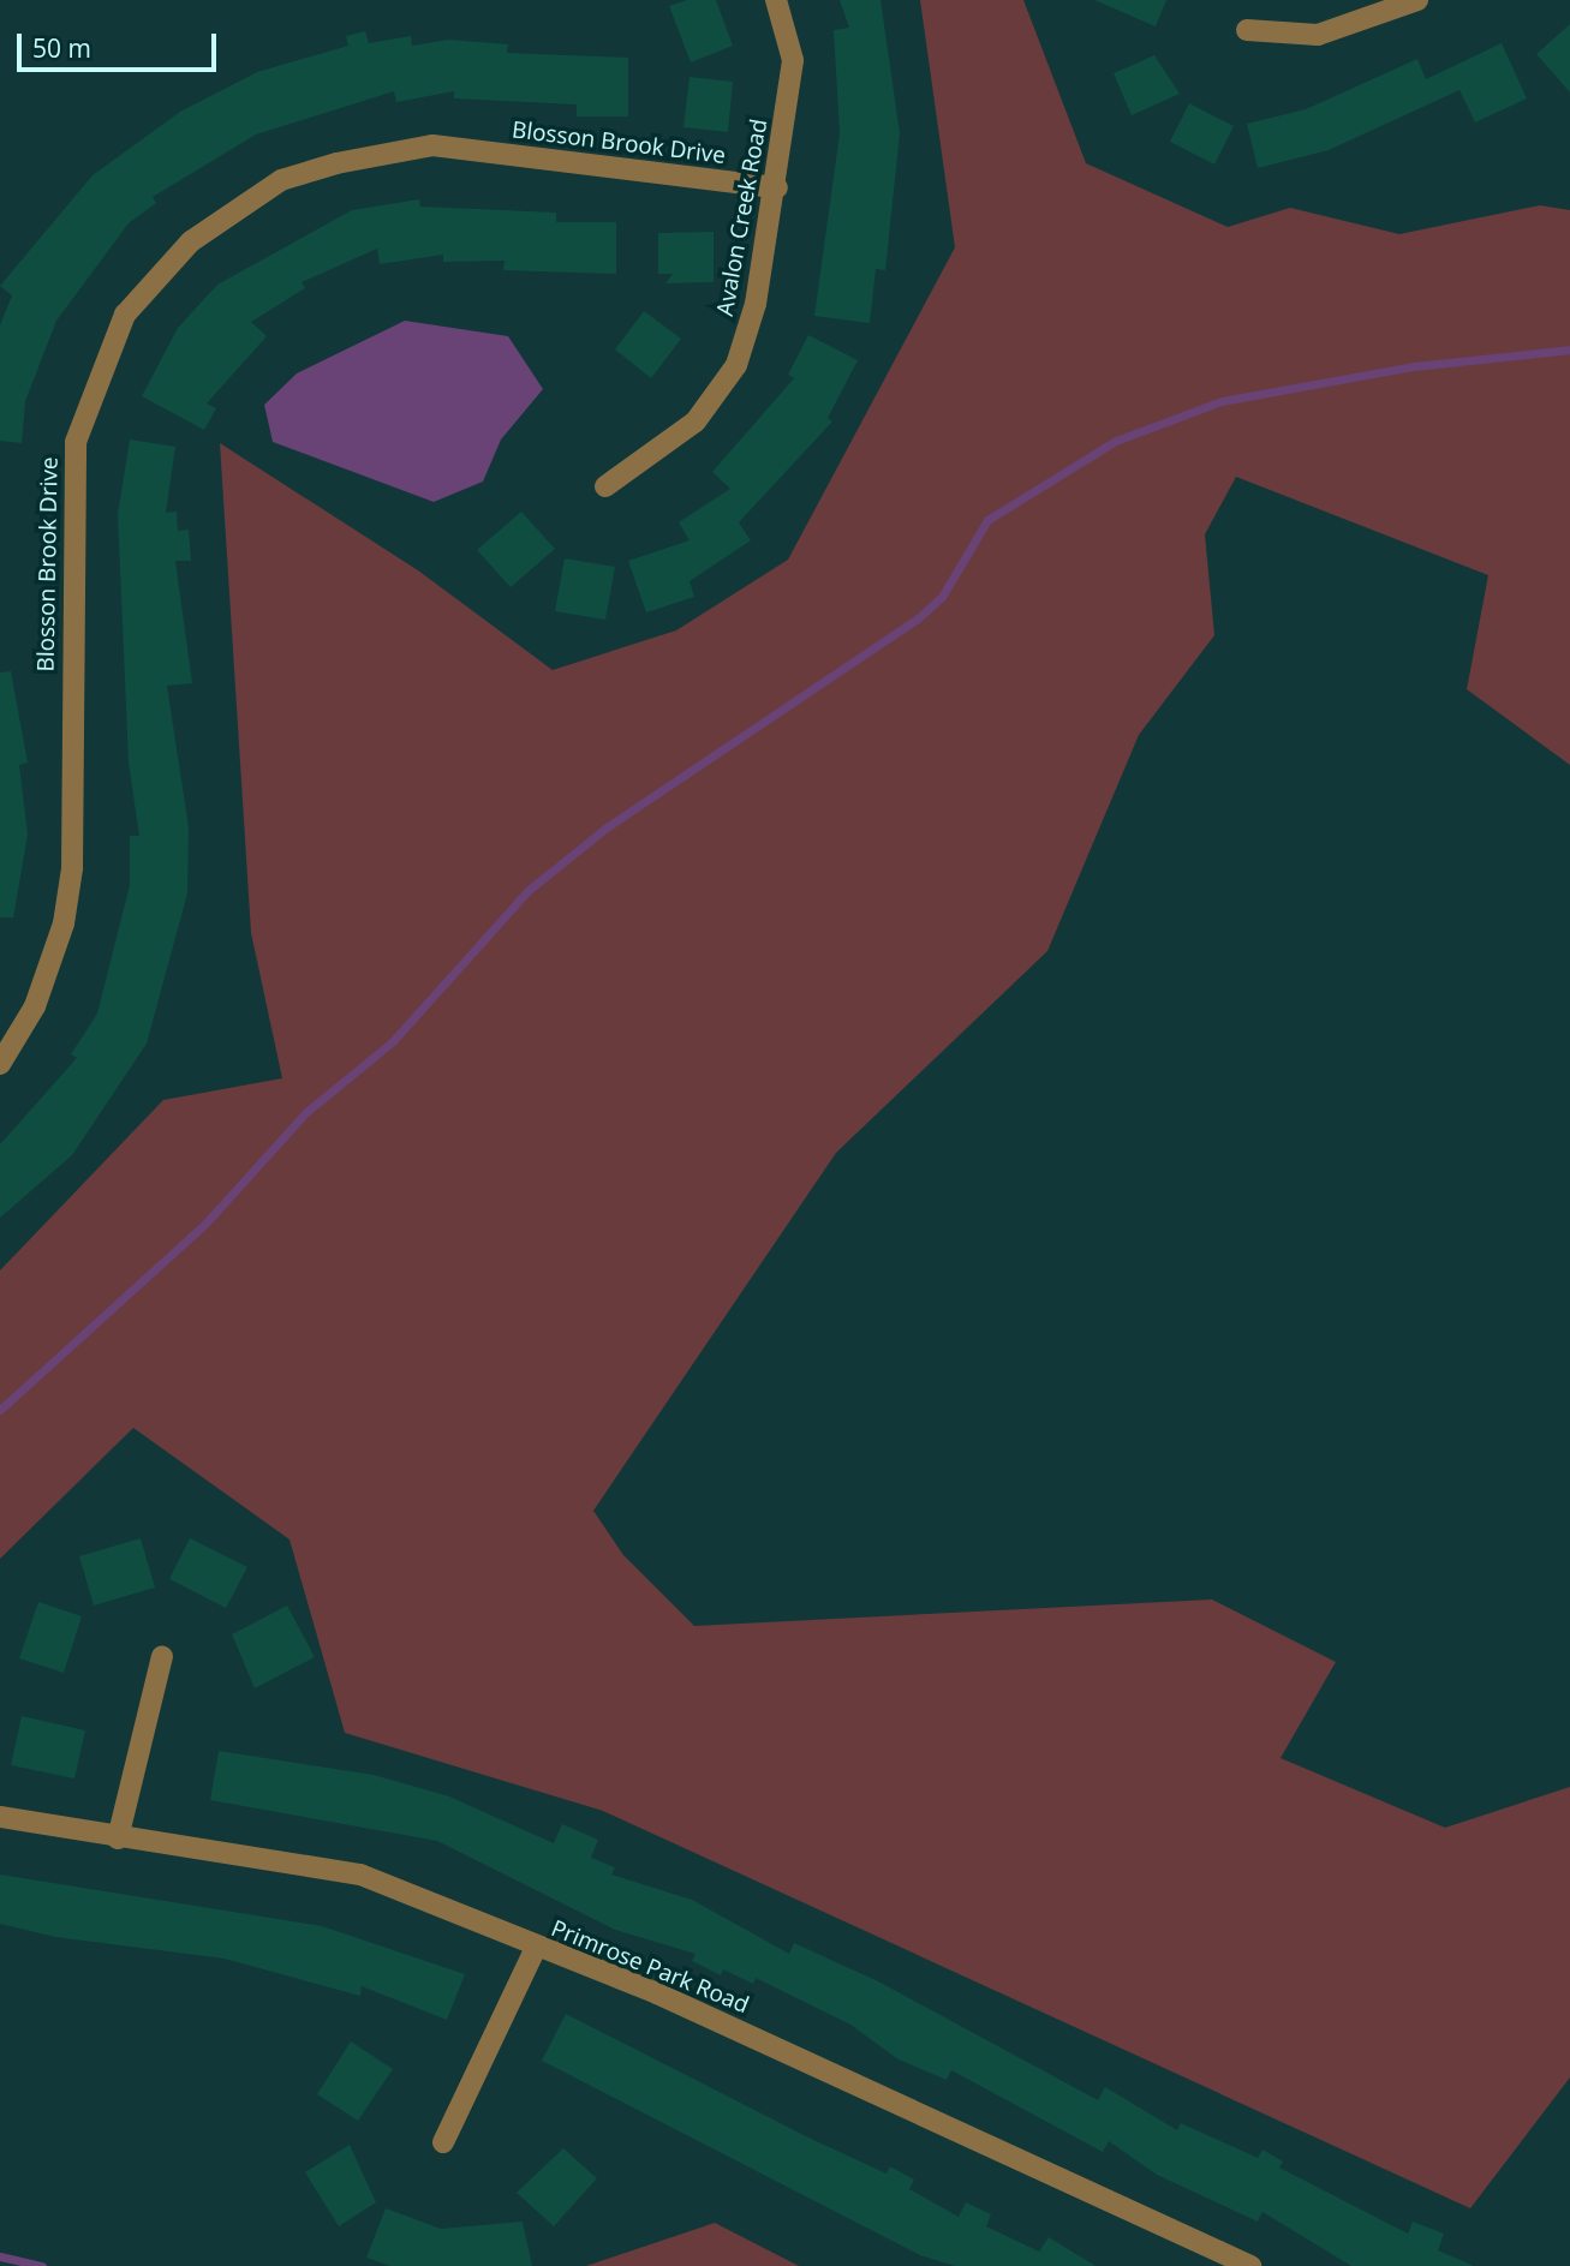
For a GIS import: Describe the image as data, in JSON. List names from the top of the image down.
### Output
{
  "streets": {
    "street": ["Blosson Brook Drive", "Avalon Creek Road", "Primrose Park Road"]
  },
  "crossings": [
    ["Blosson Brook Drive", "Avalon Creek Road"]
  ],
  "scale_bar": "50 m"
}
